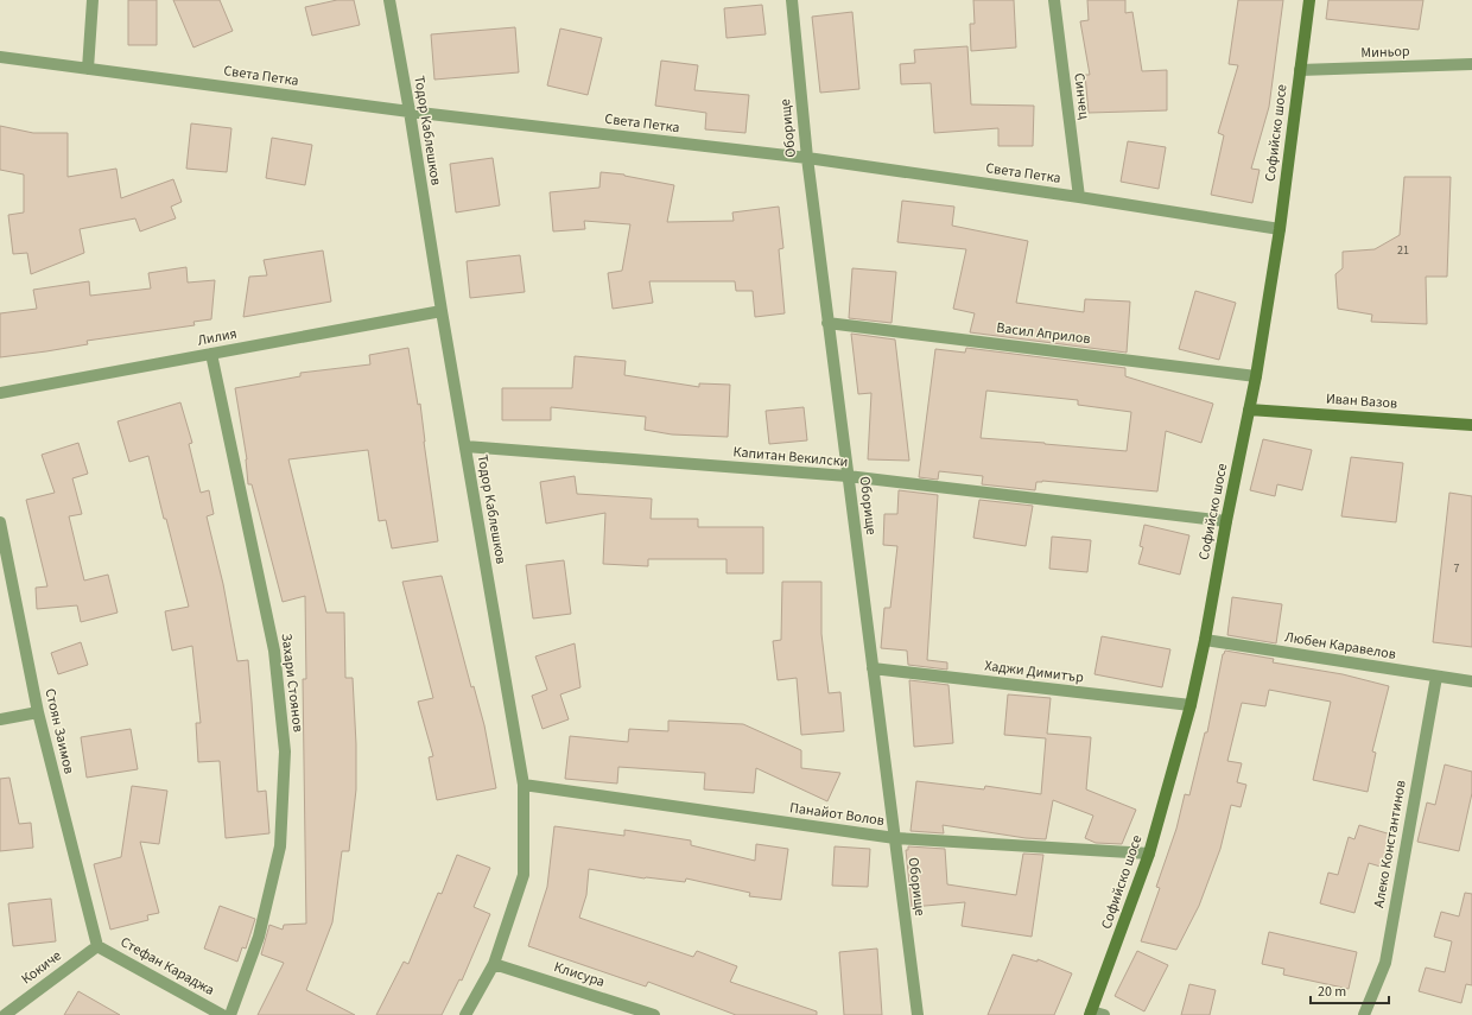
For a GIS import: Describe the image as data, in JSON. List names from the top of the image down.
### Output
{
  "streets": {
    "main road": ["Софийско шосе", "Иван Вазов"],
    "street": [
      "Миньор",
      "Света Петка",
      "Синчец",
      "Оборище",
      "Тодор Каблешков",
      "Васил Априлов",
      "Лилия",
      "Капитан Векилски",
      "Любен Каравелов",
      "Хаджи Димитър",
      "Захари Стоянов",
      "Стоян Заимов",
      "Панайот Волов",
      "Алеко Константинов",
      "Стефан Караджа",
      "Кокиче",
      "Клисура"
    ]
  },
  "crossings": [
    ["Миньор", "Софийско шосе"],
    ["Света Петка", "Синчец"],
    ["Света Петка", "Оборище"],
    ["Света Петка", "Тодор Каблешков"],
    ["Света Петка", "Софийско шосе"],
    ["Оборище", "Васил Априлов"],
    ["Оборище", "Капитан Векилски"],
    ["Оборище", "Хаджи Димитър"],
    ["Оборище", "Панайот Волов"],
    ["Тодор Каблешков", "Лилия"],
    ["Тодор Каблешков", "Капитан Векилски"],
    ["Тодор Каблешков", "Панайот Волов"],
    ["Тодор Каблешков", "Клисура"],
    ["Софийско шосе", "Васил Априлов"],
    ["Софийско шосе", "Иван Вазов"],
    ["Софийско шосе", "Капитан Векилски"],
    ["Софийско шосе", "Любен Каравелов"],
    ["Софийско шосе", "Хаджи Димитър"],
    ["Софийско шосе", "Панайот Волов"],
    ["Лилия", "Захари Стоянов"],
    ["Любен Каравелов", "Алеко Константинов"],
    ["Стоян Заимов", "Стефан Караджа"],
    ["Стоян Заимов", "Кокиче"],
    ["Стефан Караджа", "Кокиче"]
  ],
  "house_numbers": ["21", "7"],
  "scale_bar": "20 m"
}
